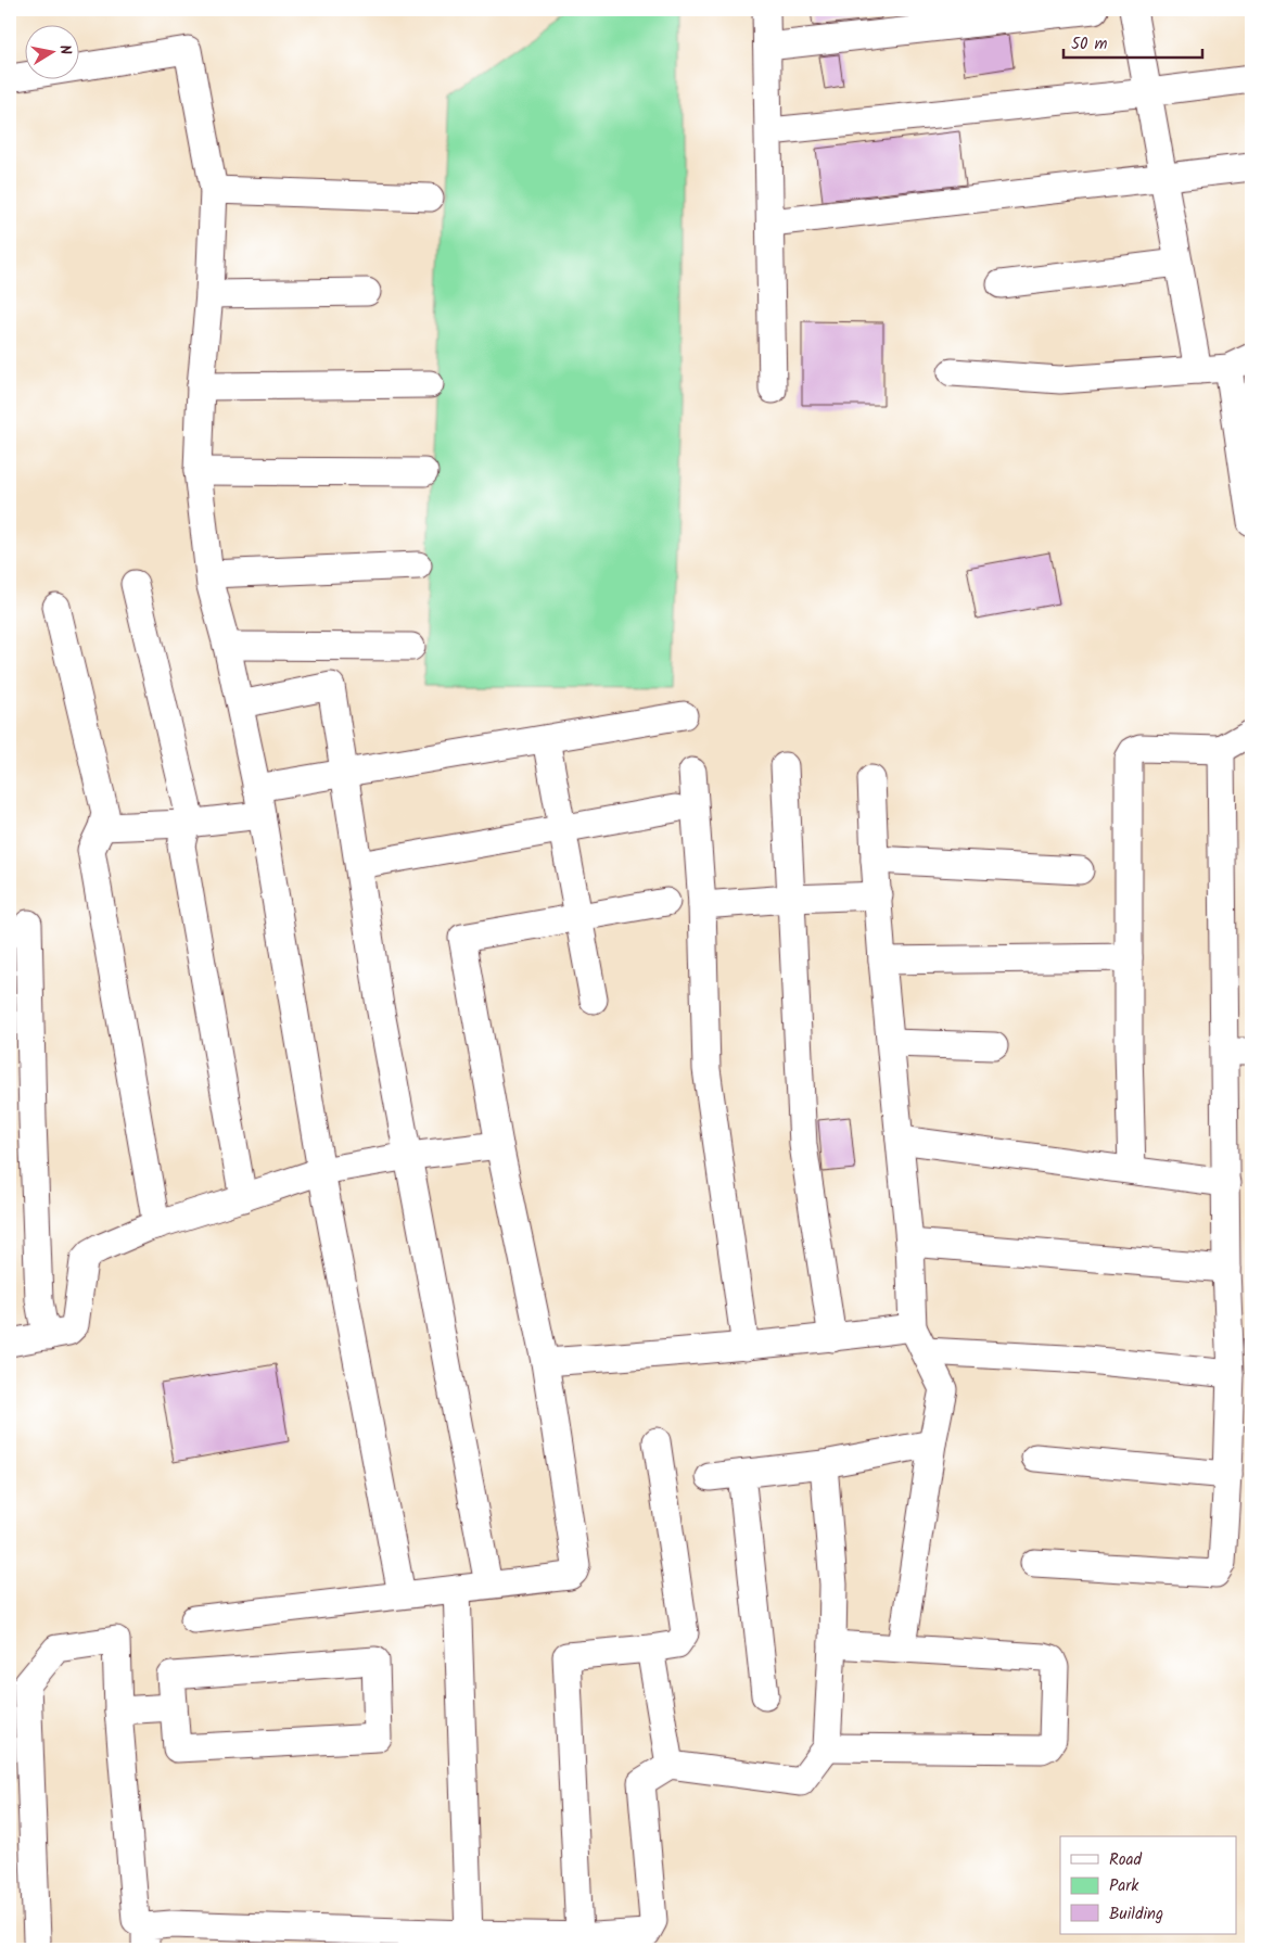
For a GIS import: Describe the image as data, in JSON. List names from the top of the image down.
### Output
{
  "legend": ["Road", "Park", "Building"],
  "scale_bar": "50 m",
  "north": "right"
}
